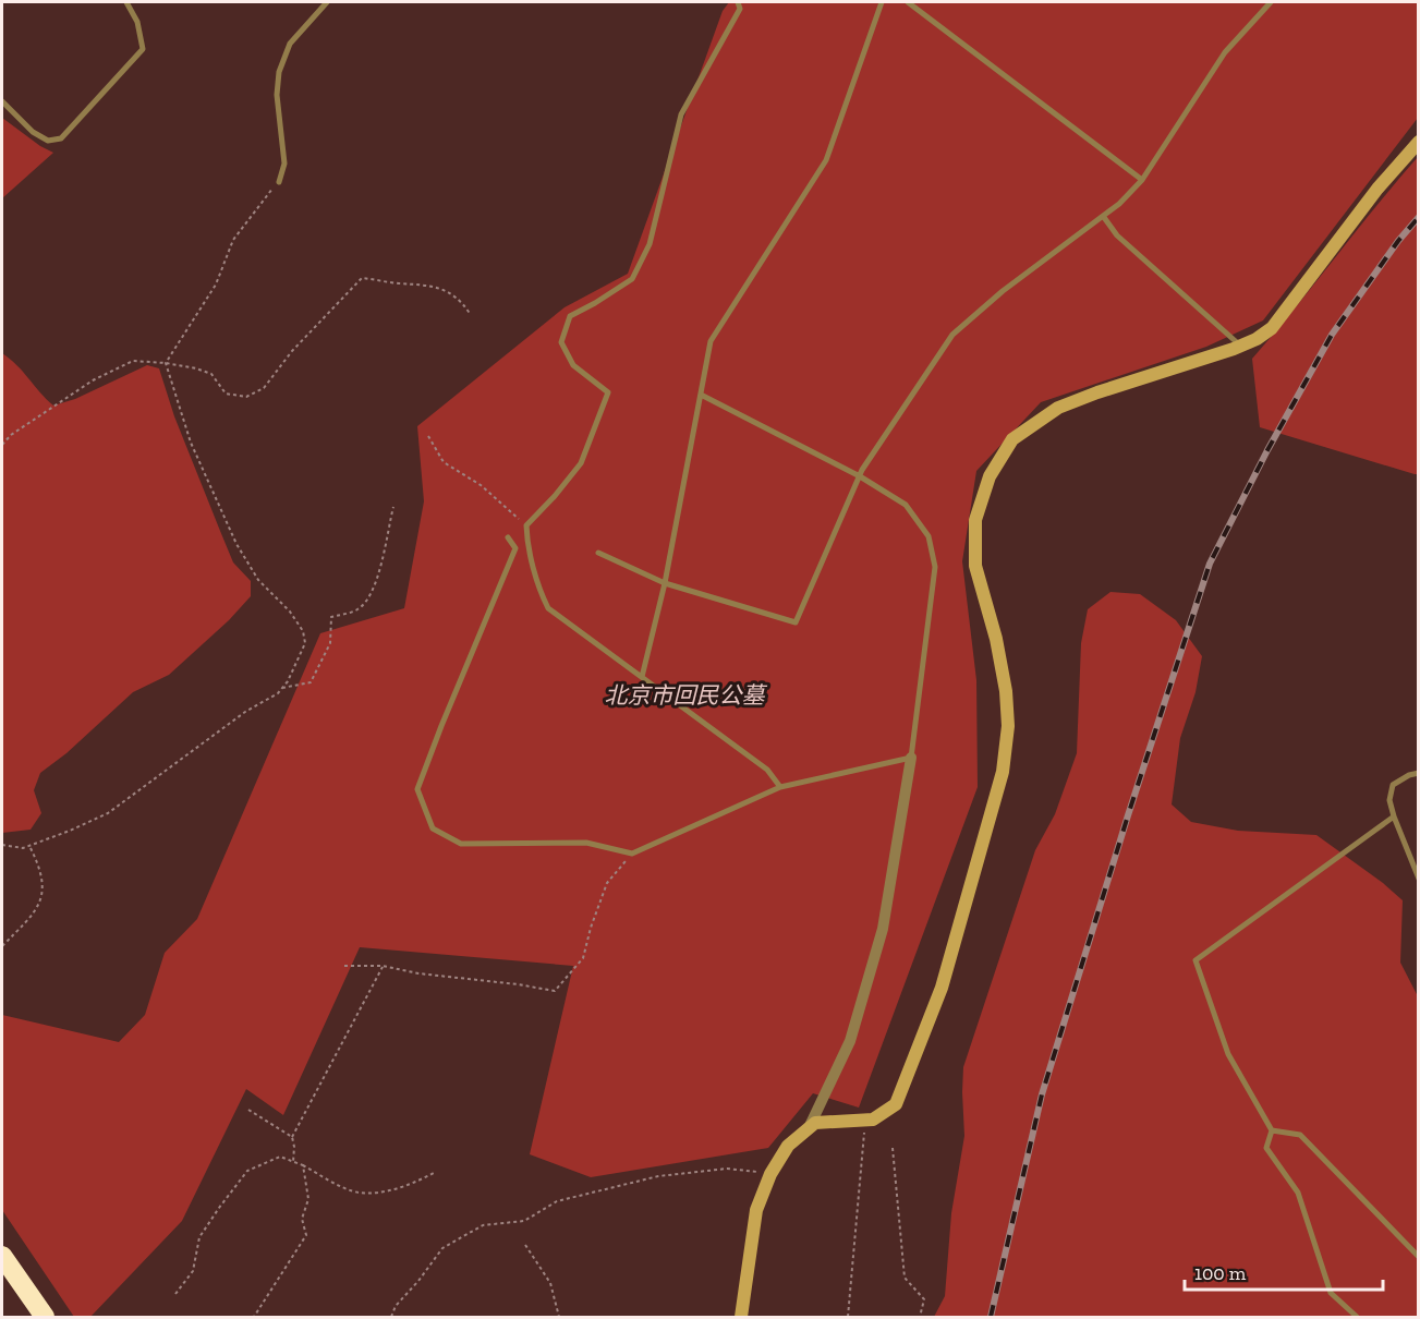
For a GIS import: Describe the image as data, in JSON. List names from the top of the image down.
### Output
{
  "parks": ["北京市回民公墓"],
  "scale_bar": "100 m"
}
